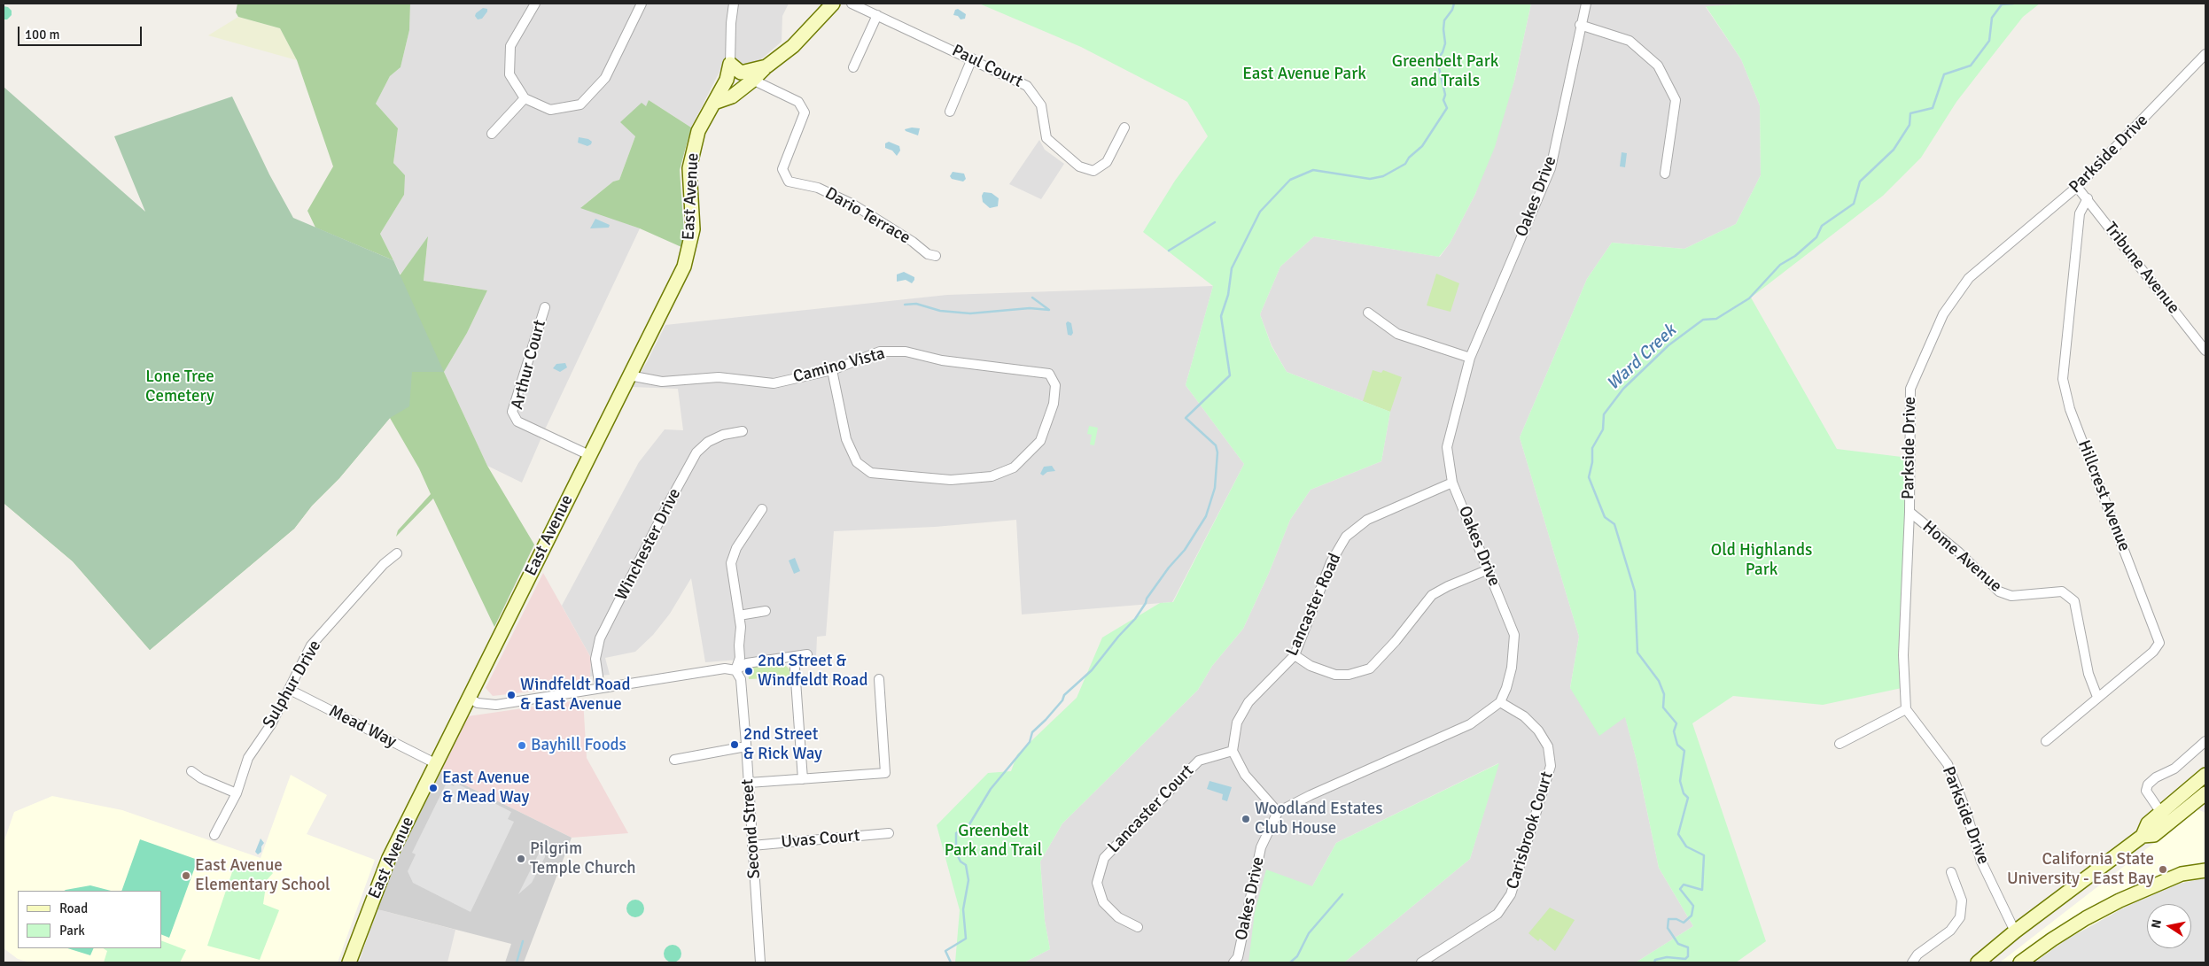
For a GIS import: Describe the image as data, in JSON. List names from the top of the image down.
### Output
{
  "streets": {
    "street": [
      "Paul Court",
      "Parkside Drive",
      "East Avenue",
      "Oakes Drive",
      "Dario Terrace",
      "Tribune Avenue",
      "Arthur Court",
      "Camino Vista",
      "Hillcrest Avenue",
      "Winchester Drive",
      "Home Avenue",
      "Lancaster Road",
      "Sulphur Drive",
      "Mead Way",
      "Lancaster Court",
      "Second Street",
      "Carisbrook Court",
      "Uvas Court"
    ]
  },
  "crossings": [
    ["Parkside Drive", "Tribune Avenue"],
    ["Parkside Drive", "Home Avenue"],
    ["East Avenue", "Arthur Court"],
    ["East Avenue", "Camino Vista"],
    ["East Avenue", "Mead Way"],
    ["Oakes Drive", "Lancaster Road"],
    ["Oakes Drive", "Carisbrook Court"],
    ["Tribune Avenue", "Hillcrest Avenue"],
    ["Hillcrest Avenue", "Home Avenue"],
    ["Lancaster Road", "Lancaster Court"],
    ["Sulphur Drive", "Mead Way"],
    ["Second Street", "Uvas Court"]
  ],
  "water": ["Ward Creek"],
  "parks": [
    "Greenbelt Park and Trails",
    "East Avenue Park",
    "Lone Tree Cemetery",
    "Old Highlands Park",
    "Greenbelt Park and Trail"
  ],
  "places": [
    "2nd Street & Windfeldt Road",
    "Windfeldt Road & East Avenue",
    "2nd Street & Rick Way",
    "Bayhill Foods",
    "East Avenue & Mead Way",
    "Woodland Estates Club House",
    "Pilgrim Temple Church",
    "California State University - East Bay",
    "East Avenue Elementary School"
  ],
  "legend": ["Road", "Park"],
  "scale_bar": "100 m",
  "north": "left"
}
